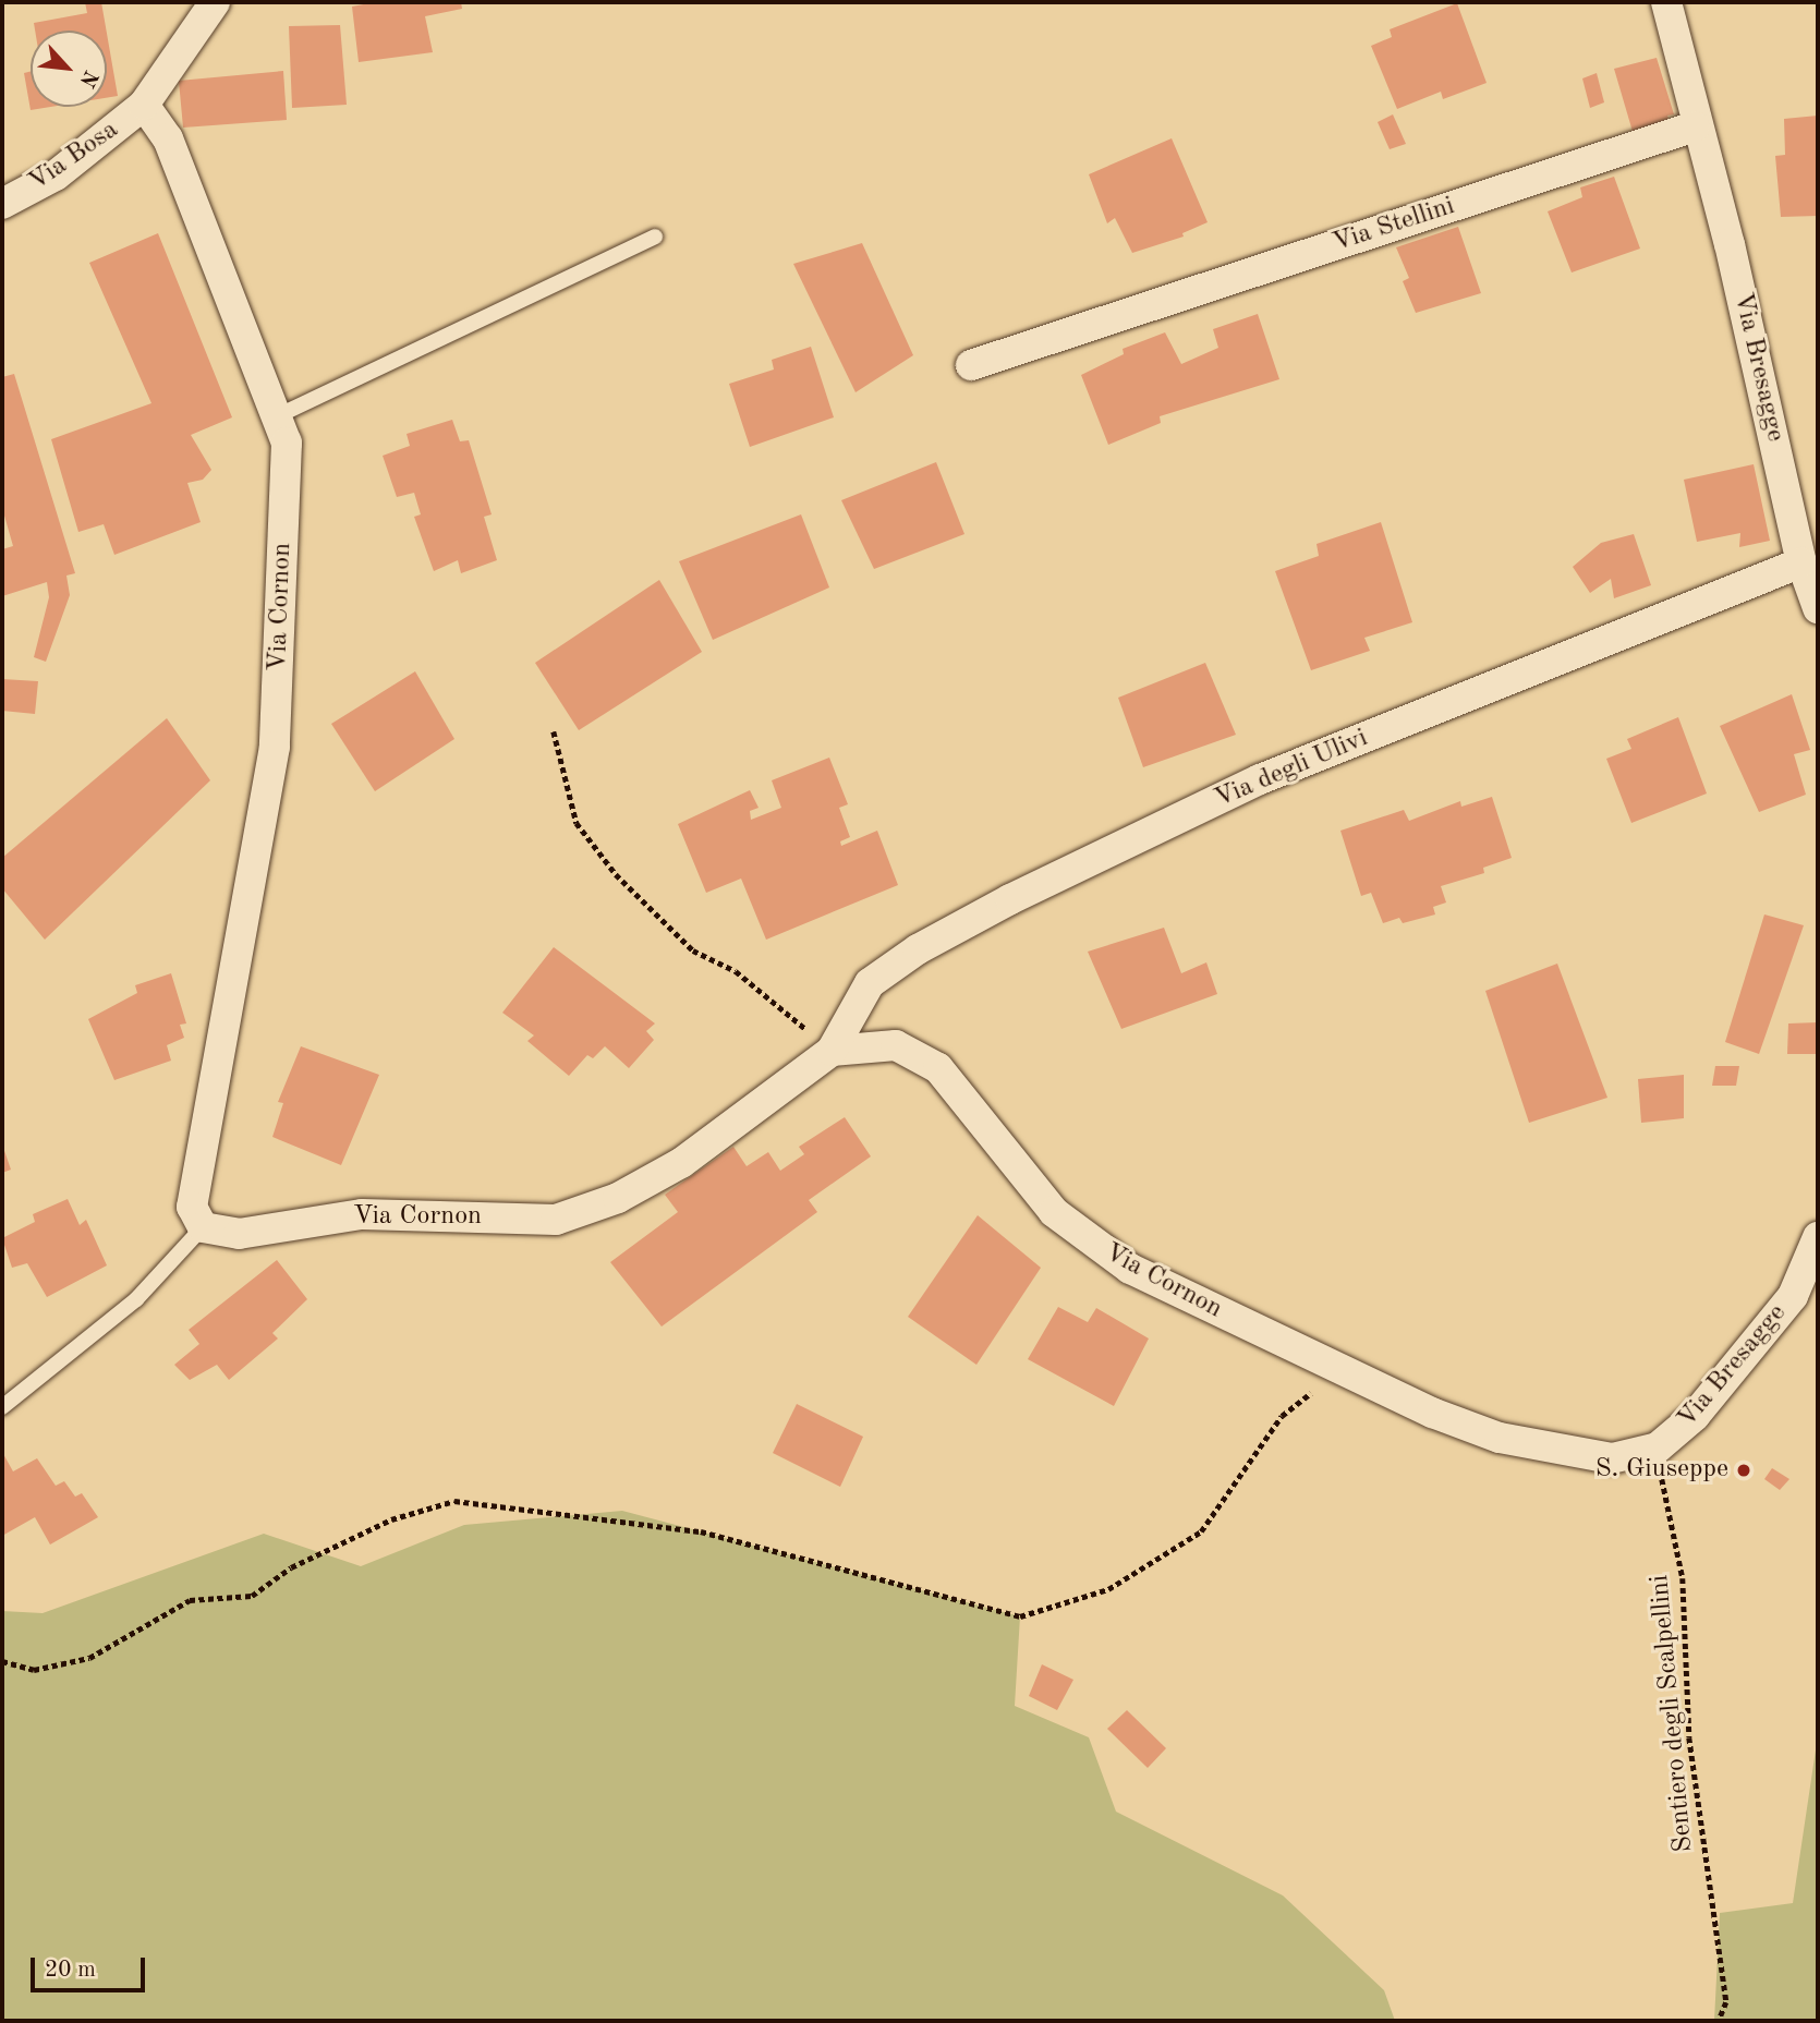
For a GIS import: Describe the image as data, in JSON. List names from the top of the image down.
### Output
{
  "streets": {
    "street": [
      "Via Bosa",
      "Via Stellini",
      "Via Bresagge",
      "Via Cornon",
      "Via degli Ulivi"
    ],
    "path": ["Sentiero degli Scalpellini"]
  },
  "crossings": [
    ["Via Bosa", "Via Cornon"],
    ["Via Stellini", "Via Bresagge"],
    ["Via Bresagge", "Via Cornon"],
    ["Via Bresagge", "Via degli Ulivi"],
    ["Via Bresagge", "Sentiero degli Scalpellini"],
    ["Via Cornon", "Via degli Ulivi"]
  ],
  "places": ["S. Giuseppe"],
  "scale_bar": "20 m",
  "north": "bottom right"
}
